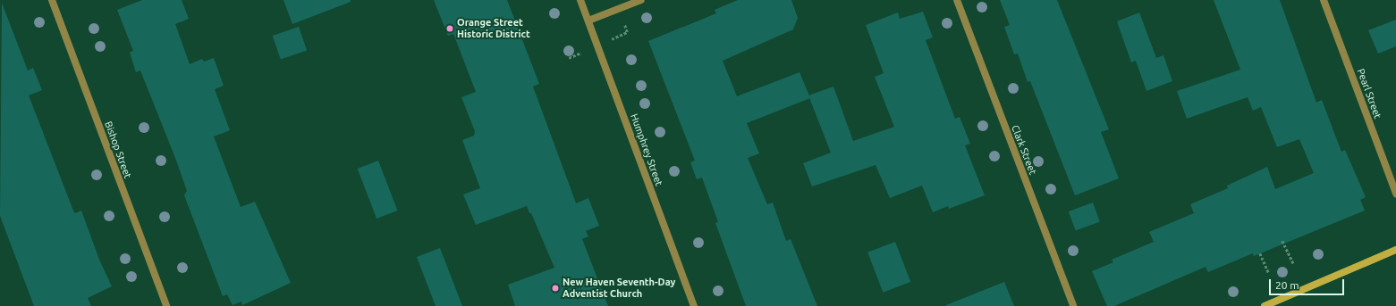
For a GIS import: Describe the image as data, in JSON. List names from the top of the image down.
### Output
{
  "streets": {
    "street": [
      "Pearl Street",
      "Bishop Street",
      "Humphrey Street",
      "Clark Street"
    ]
  },
  "places": ["Orange Street Historic District", "New Haven Seventh-Day Adventist Church"],
  "scale_bar": "20 m"
}
